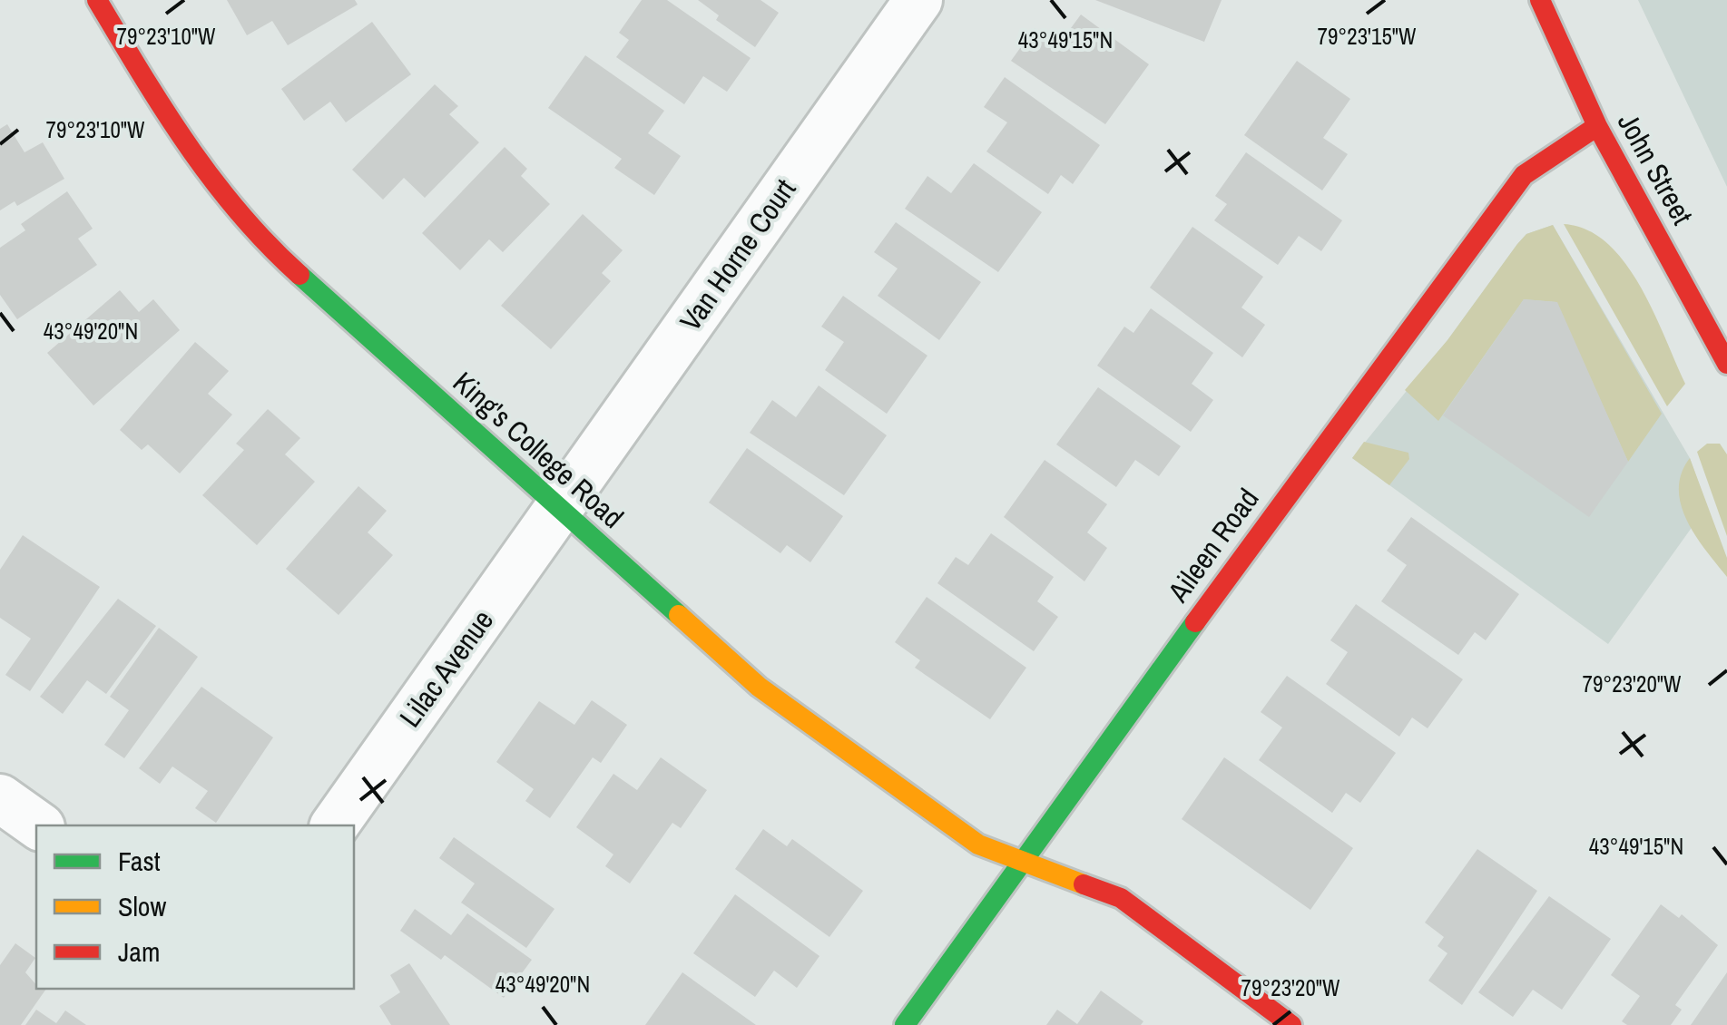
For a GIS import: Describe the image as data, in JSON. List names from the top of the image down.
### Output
{
  "streets": {
    "street": [
      "John Street",
      "Van Horne Court",
      "King's College Road",
      "Aileen Road",
      "Lilac Avenue"
    ]
  },
  "crossings": [
    ["John Street", "Aileen Road"],
    ["Van Horne Court", "King's College Road"],
    ["Van Horne Court", "Lilac Avenue"],
    ["King's College Road", "Aileen Road"],
    ["King's College Road", "Lilac Avenue"]
  ],
  "legend": ["Fast", "Slow", "Jam"],
  "coordinates": [
    "79°23'10\"W",
    "79°23'15\"W",
    "43°49'15\"N",
    "43°49'20\"N",
    "79°23'20\"W"
  ]
}
